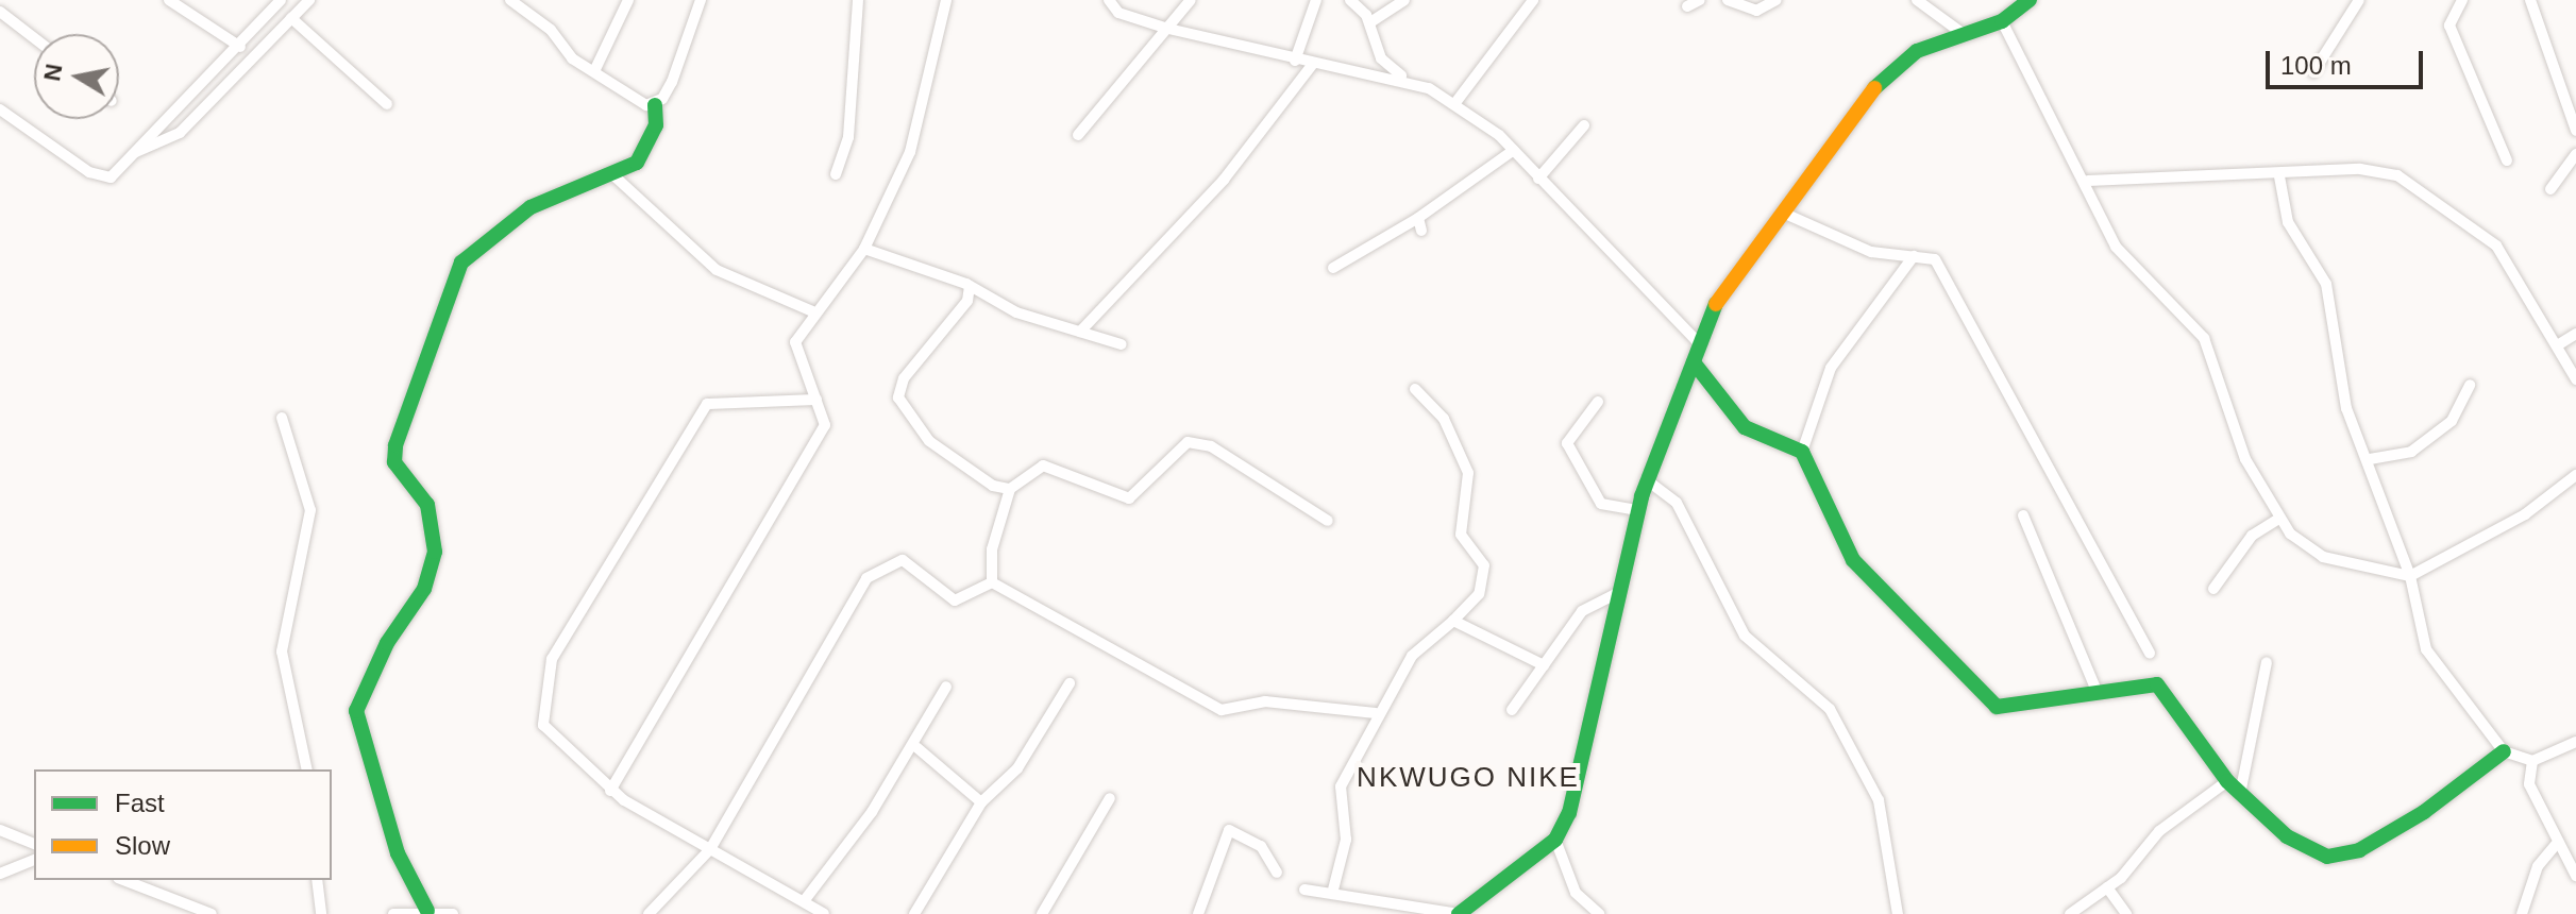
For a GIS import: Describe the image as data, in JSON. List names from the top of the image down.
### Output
{
  "districts": ["NKWUGO NIKE"],
  "legend": ["Fast", "Slow"],
  "scale_bar": "100 m",
  "north": "left"
}
